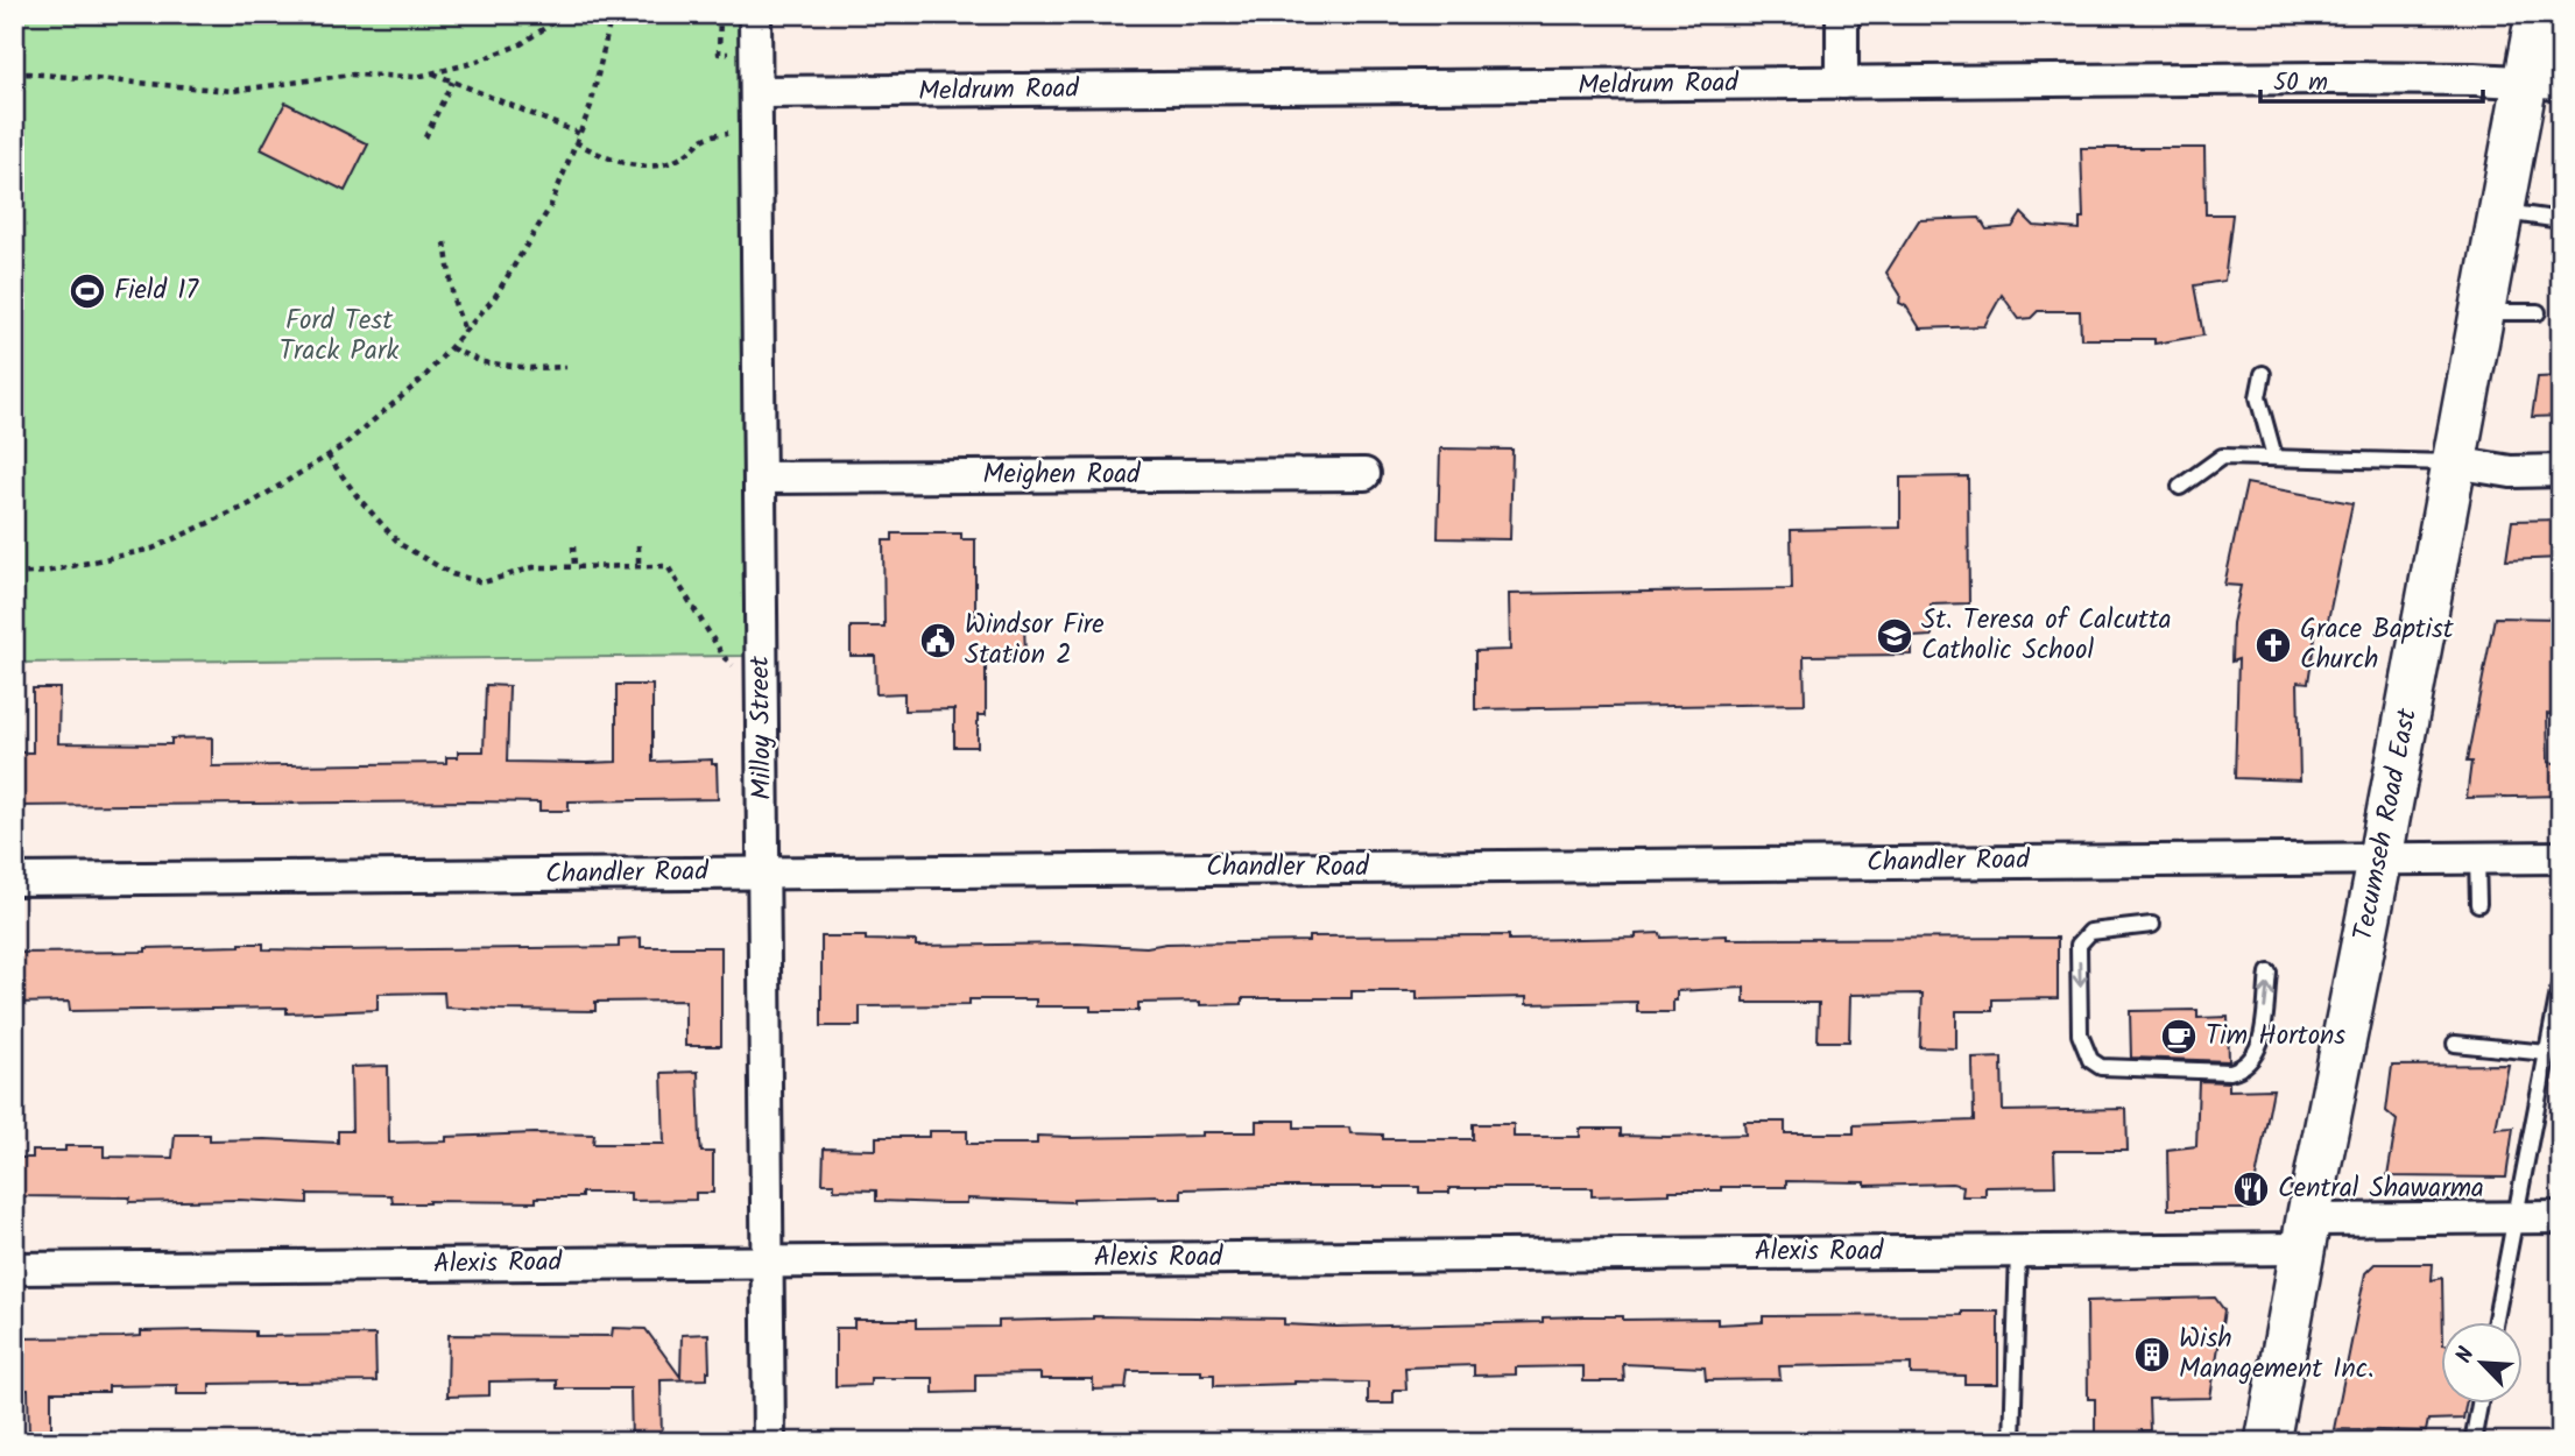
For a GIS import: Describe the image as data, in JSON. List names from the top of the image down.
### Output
{
  "streets": {
    "main road": ["Tecumseh Road East"],
    "street": [
      "Meldrum Road",
      "Meighen Road",
      "Milloy Street",
      "Chandler Road",
      "Alexis Road"
    ]
  },
  "crossings": [
    ["Meldrum Road", "Milloy Street"],
    ["Meldrum Road", "Tecumseh Road East"],
    ["Meighen Road", "Milloy Street"],
    ["Milloy Street", "Chandler Road"],
    ["Milloy Street", "Alexis Road"],
    ["Tecumseh Road East", "Chandler Road"],
    ["Tecumseh Road East", "Alexis Road"]
  ],
  "parks": ["Ford Test Track Park"],
  "places": {
    "sports": ["Field 17"],
    "school or university": ["St. Teresa of Calcutta Catholic School"],
    "public building": ["Windsor Fire Station 2"],
    "church": ["Grace Baptist Church"],
    "cafe": ["Tim Hortons"],
    "restaurant": ["Central Shawarma"],
    "building": ["Wish Management Inc."]
  },
  "scale_bar": "50 m",
  "north": "top left"
}
